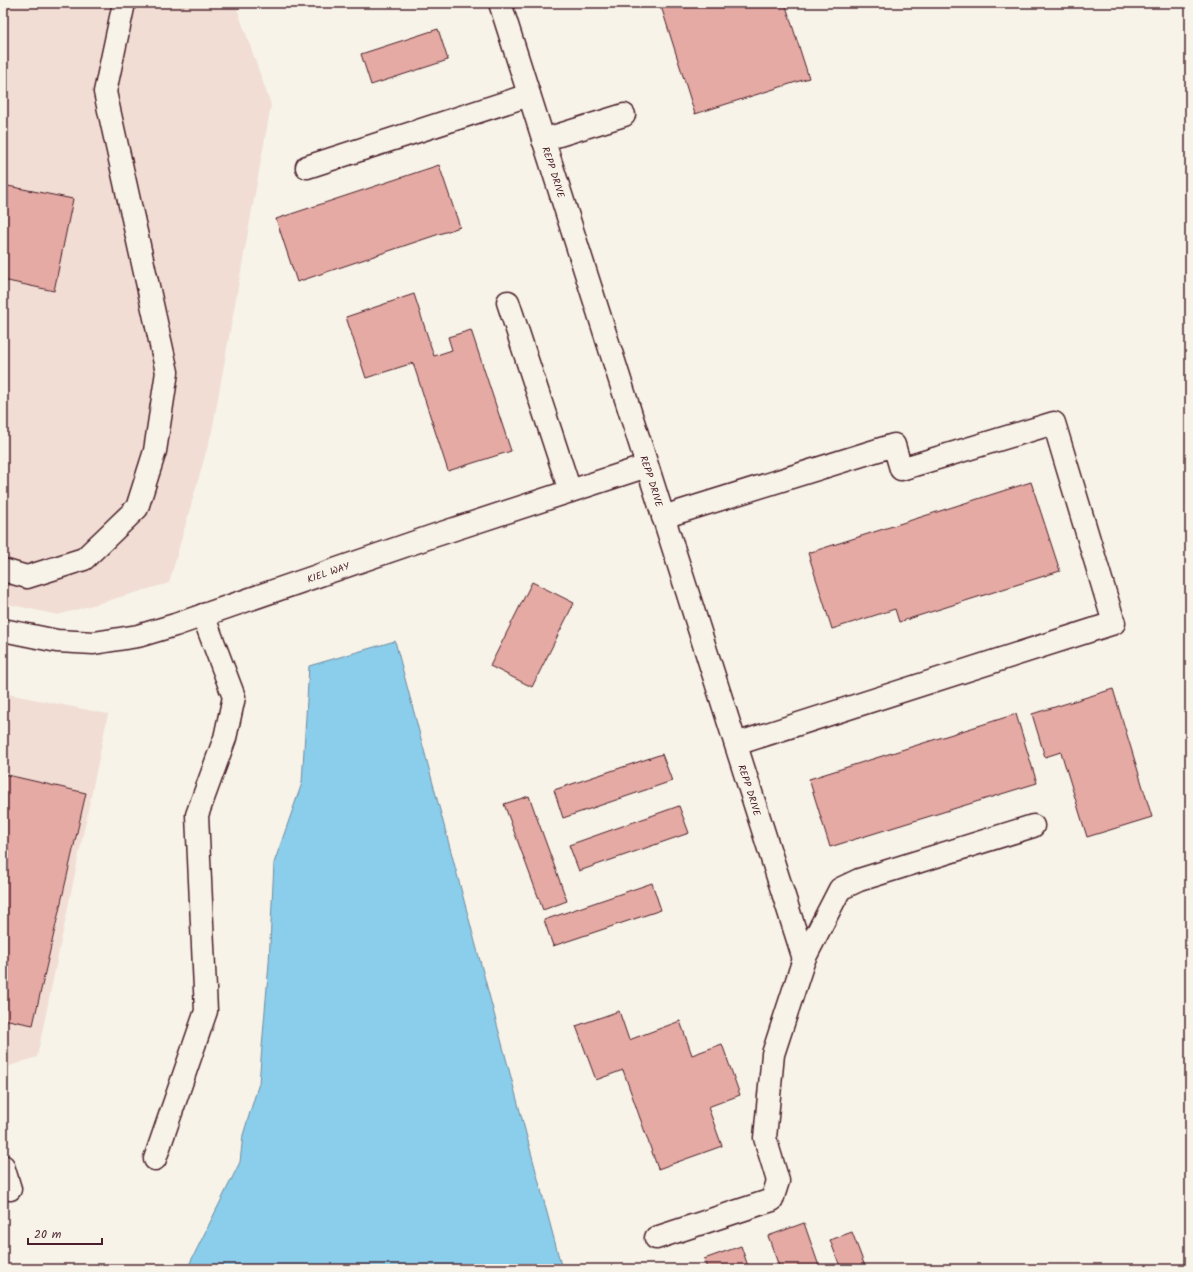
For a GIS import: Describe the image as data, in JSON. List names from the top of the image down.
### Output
{
  "streets": {
    "street": ["REPP DRIVE", "KIEL WAY"]
  },
  "crossings": [
    ["REPP DRIVE", "KIEL WAY"]
  ],
  "scale_bar": "20 m"
}
